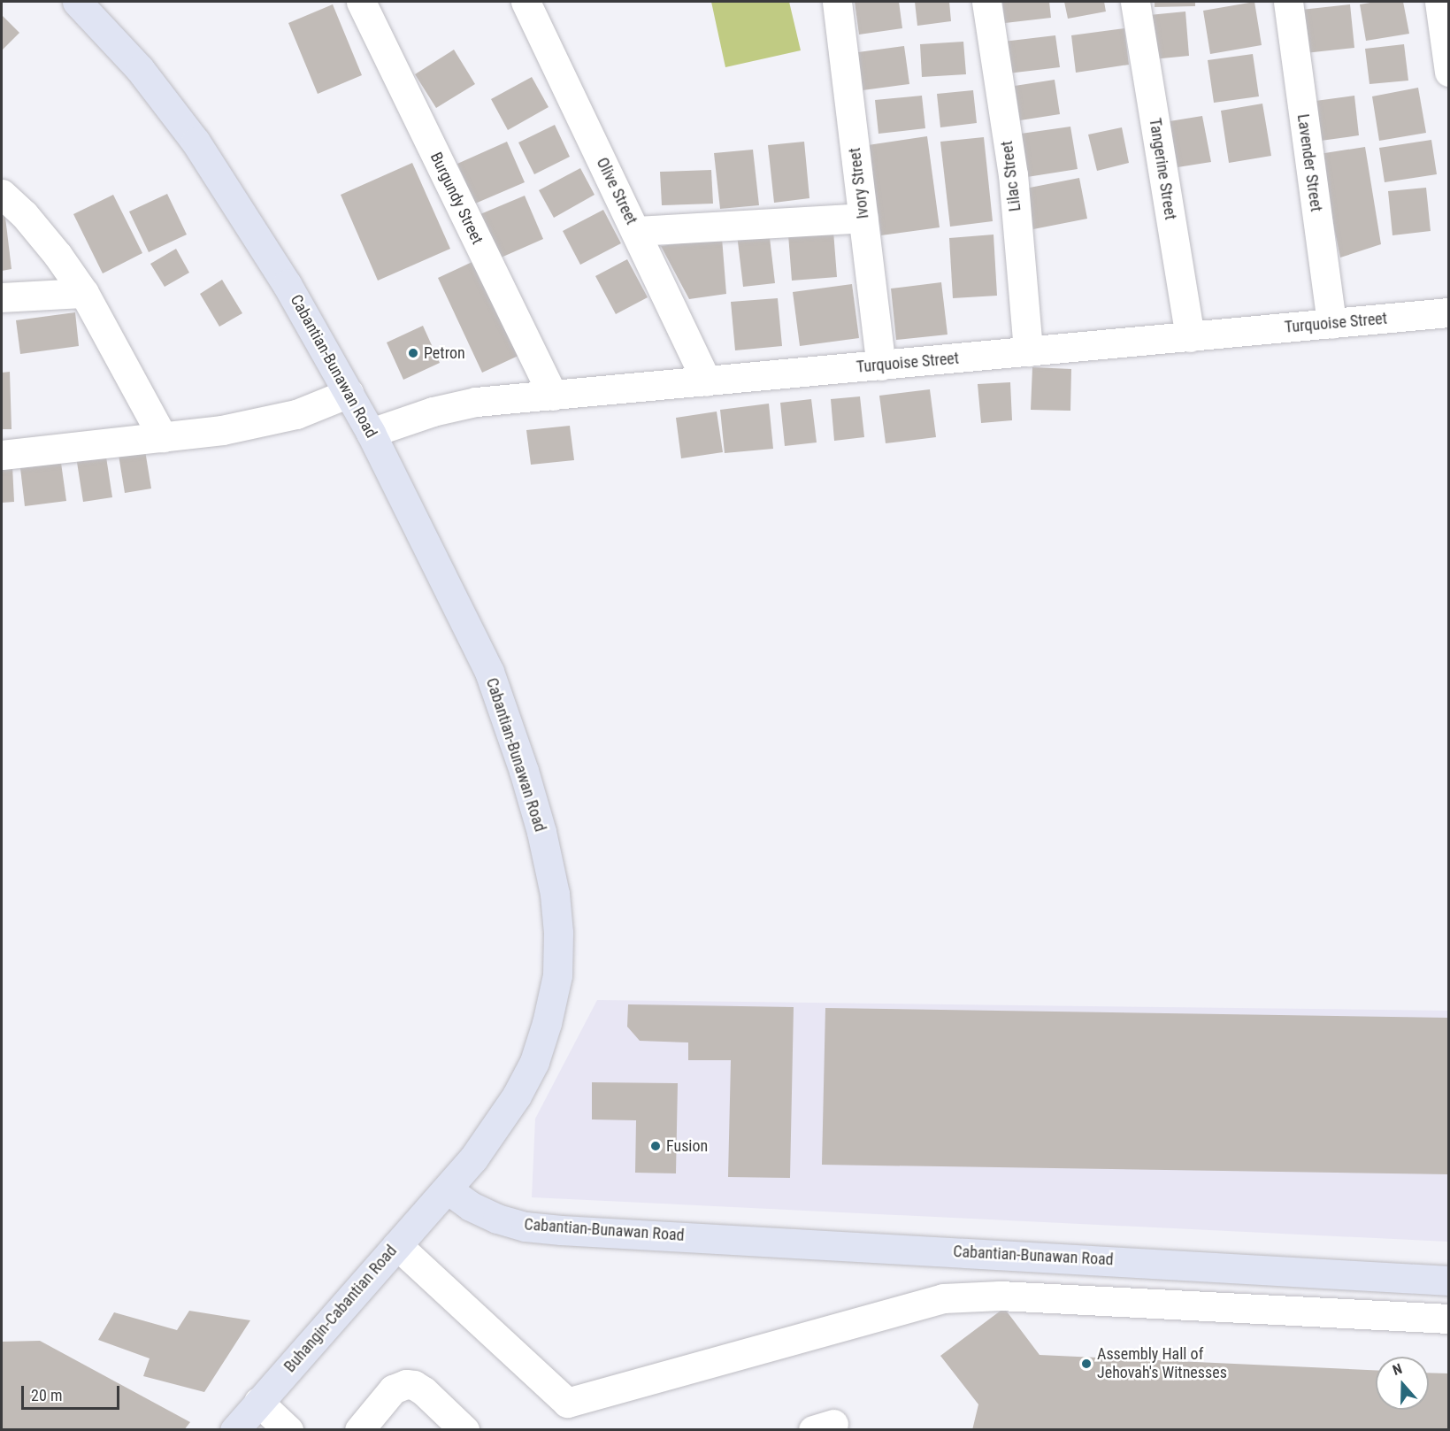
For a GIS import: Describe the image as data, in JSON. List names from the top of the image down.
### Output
{
  "streets": {
    "main road": ["Cabantian-Bunawan Road", "Buhangin-Cabantian Road"],
    "street": [
      "Lavender Street",
      "Tangerine Street",
      "Lilac Street",
      "Ivory Street",
      "Olive Street",
      "Burgundy Street",
      "Turquoise Street"
    ]
  },
  "crossings": [
    ["Lavender Street", "Turquoise Street"],
    ["Tangerine Street", "Turquoise Street"],
    ["Lilac Street", "Turquoise Street"],
    ["Ivory Street", "Turquoise Street"],
    ["Olive Street", "Turquoise Street"],
    ["Burgundy Street", "Turquoise Street"],
    ["Turquoise Street", "Cabantian-Bunawan Road"],
    ["Cabantian-Bunawan Road", "Buhangin-Cabantian Road"]
  ],
  "places": ["Petron", "Fusion", "Assembly Hall of Jehovah's Witnesses"],
  "scale_bar": "20 m",
  "north": "top"
}
